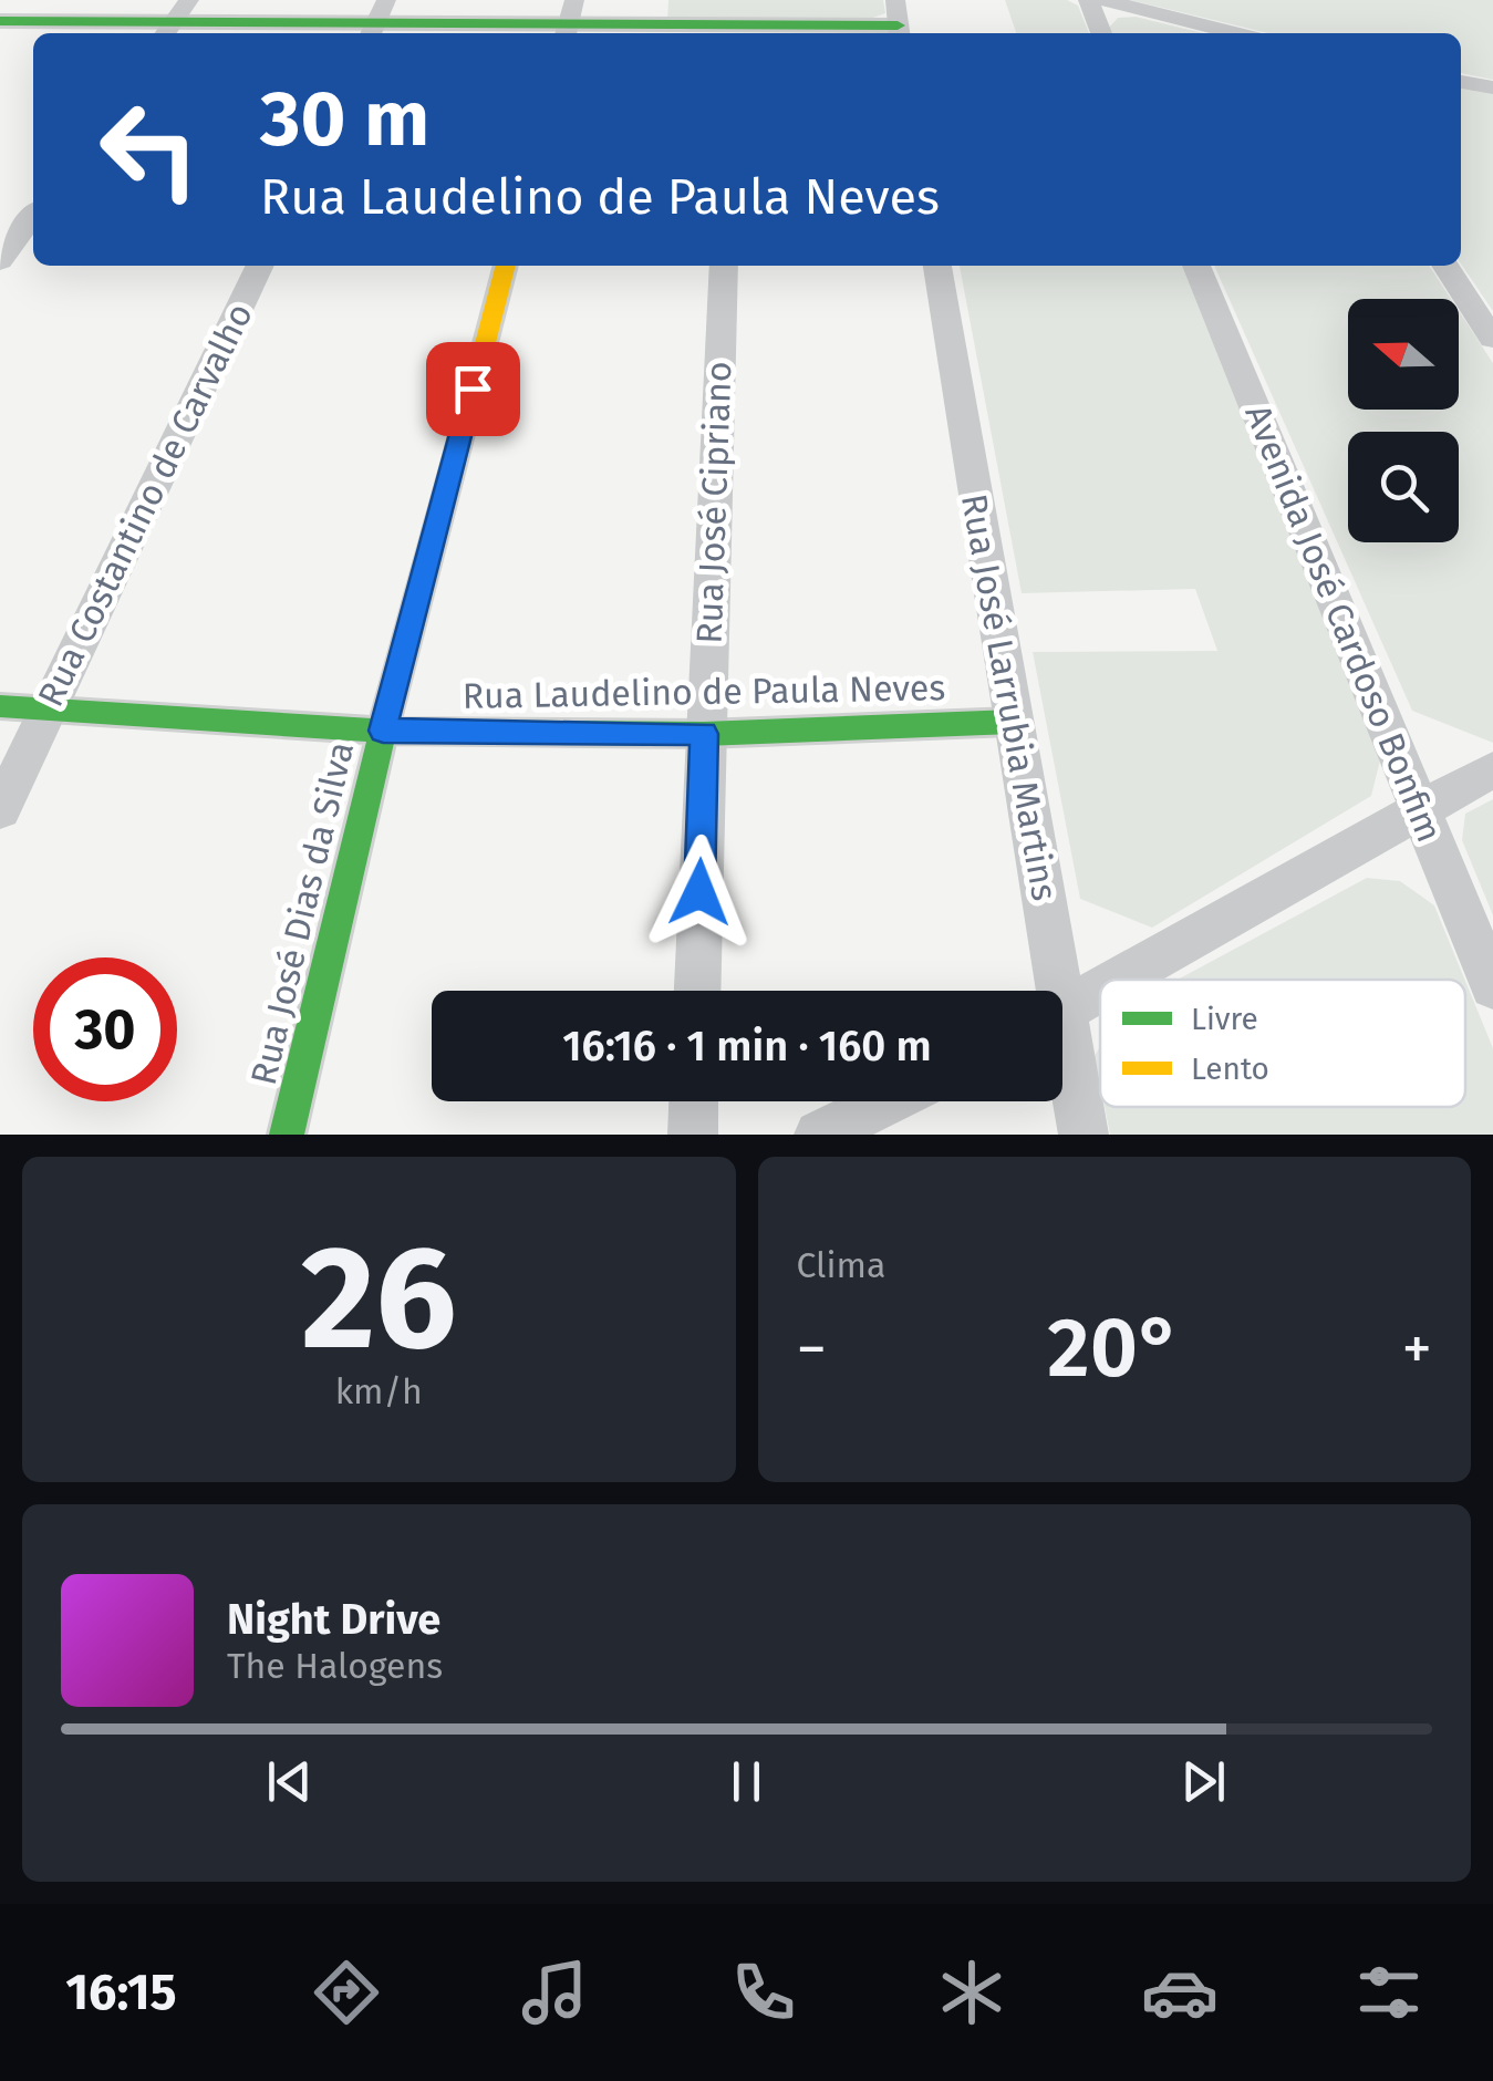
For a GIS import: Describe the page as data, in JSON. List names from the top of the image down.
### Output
{
  "streets": {
    "street": [
      "Rua José Cipriano",
      "Rua Costantino de Carvalho",
      "Avenida José Cardoso Bonfim",
      "Rua Laudelino de Paula Neves",
      "Rua José Larrubia Martins",
      "Rua José Dias da Silva"
    ]
  },
  "crossings": [
    ["Rua José Cipriano", "Rua Laudelino de Paula Neves"],
    ["Rua Costantino de Carvalho", "Rua Laudelino de Paula Neves"],
    ["Rua Laudelino de Paula Neves", "Rua José Larrubia Martins"],
    ["Rua Laudelino de Paula Neves", "Rua José Dias da Silva"]
  ],
  "legend": ["Livre", "Lento"],
  "north": "left",
  "page": {
    "turn": ["30 m", "Rua Laudelino de Paula Neves"],
    "limit": "30",
    "trip": "16:16 · 1 min · 160 m",
    "tile": [
      ["26", "km/h"],
      "Clima"
    ],
    "heat": ["−", "20°", "+"],
    "song": ["Night Drive", "The Halogens"],
    "tabs": "16:15"
  }
}
